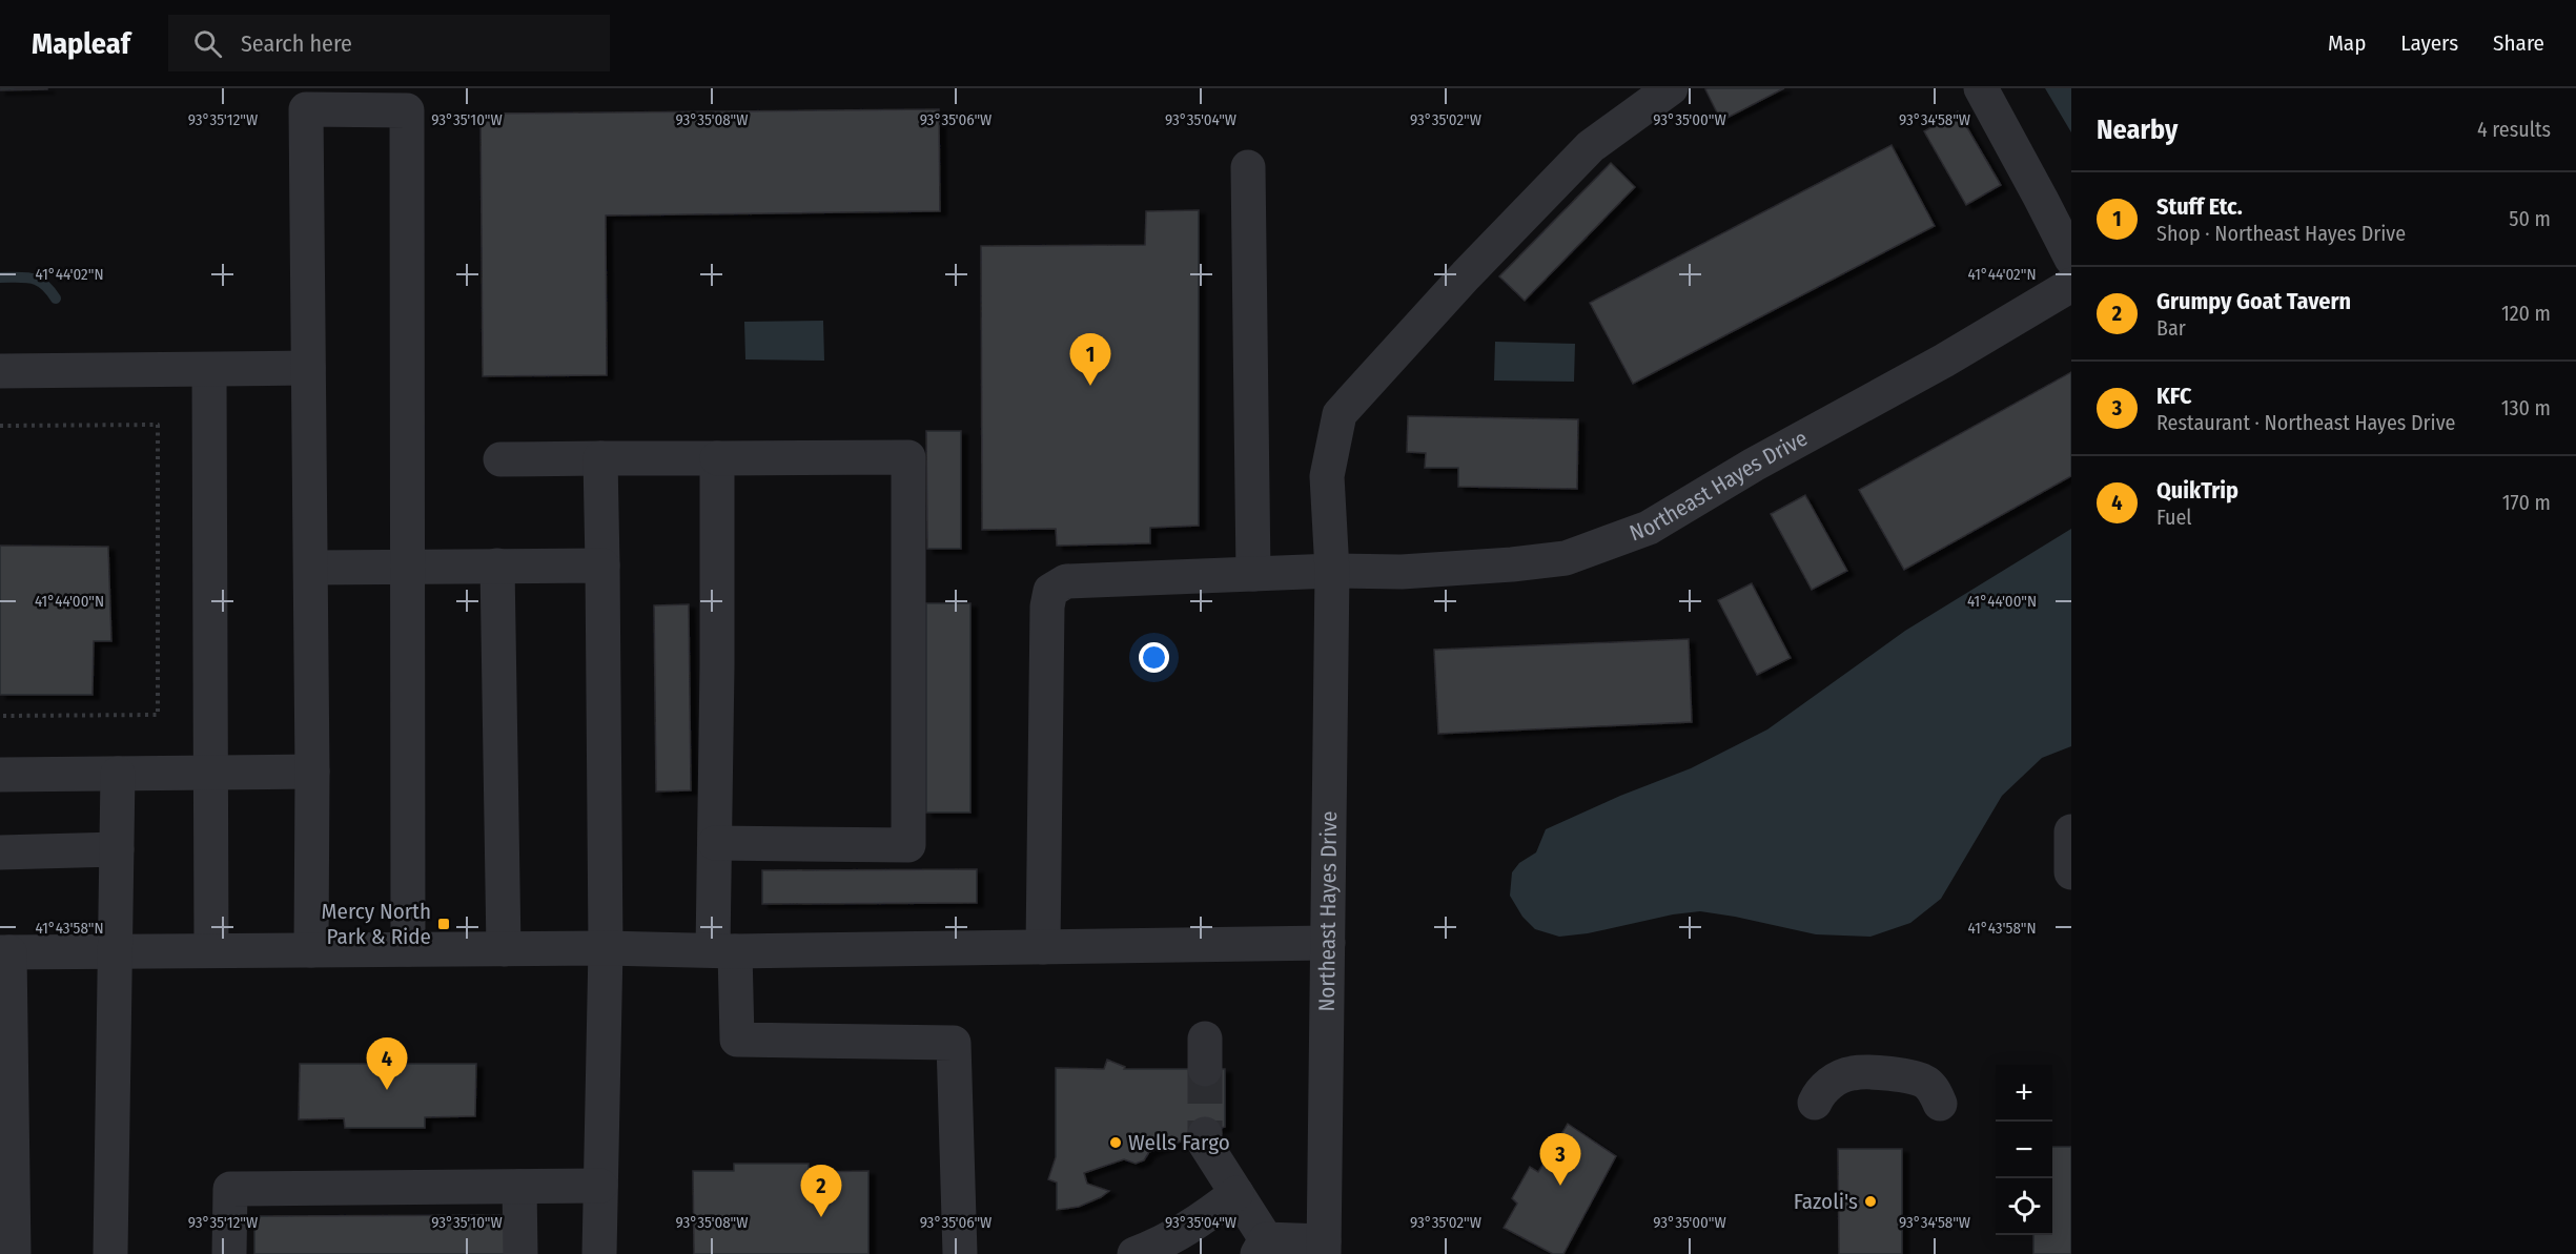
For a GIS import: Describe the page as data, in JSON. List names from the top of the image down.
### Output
{
  "streets": {
    "street": ["Northeast Hayes Drive"]
  },
  "places": {
    "transit": ["Mercy North Park & Ride"],
    "other": ["Wells Fargo", "Fazoli's"]
  },
  "page": {
    "header": "Mapleaf",
    "search": "Search here",
    "nav": ["Map", "Layers", "Share"],
    "heading": ["Nearby", "4 results"],
    "list": [
      {
        "mark": "1",
        "name": "Stuff Etc.",
        "note": "Shop · Northeast Hayes Drive",
        "value": "50 m"
      },
      {
        "mark": "2",
        "name": "Grumpy Goat Tavern",
        "note": "Bar",
        "value": "120 m"
      },
      {
        "mark": "3",
        "name": "KFC",
        "note": "Restaurant · Northeast Hayes Drive",
        "value": "130 m"
      },
      {
        "mark": "4",
        "name": "QuikTrip",
        "note": "Fuel",
        "value": "170 m"
      }
    ],
    "pins": [
      "1",
      "4",
      "3",
      "2"
    ],
    "map_buttons": ["+", "−"]
  },
  "coordinates": [
    "93°35'12\"W",
    "93°35'10\"W",
    "93°35'08\"W",
    "93°35'06\"W",
    "93°35'04\"W",
    "93°35'02\"W",
    "93°35'00\"W",
    "93°34'58\"W",
    "41°44'02\"N",
    "41°44'00\"N",
    "41°43'58\"N"
  ]
}
